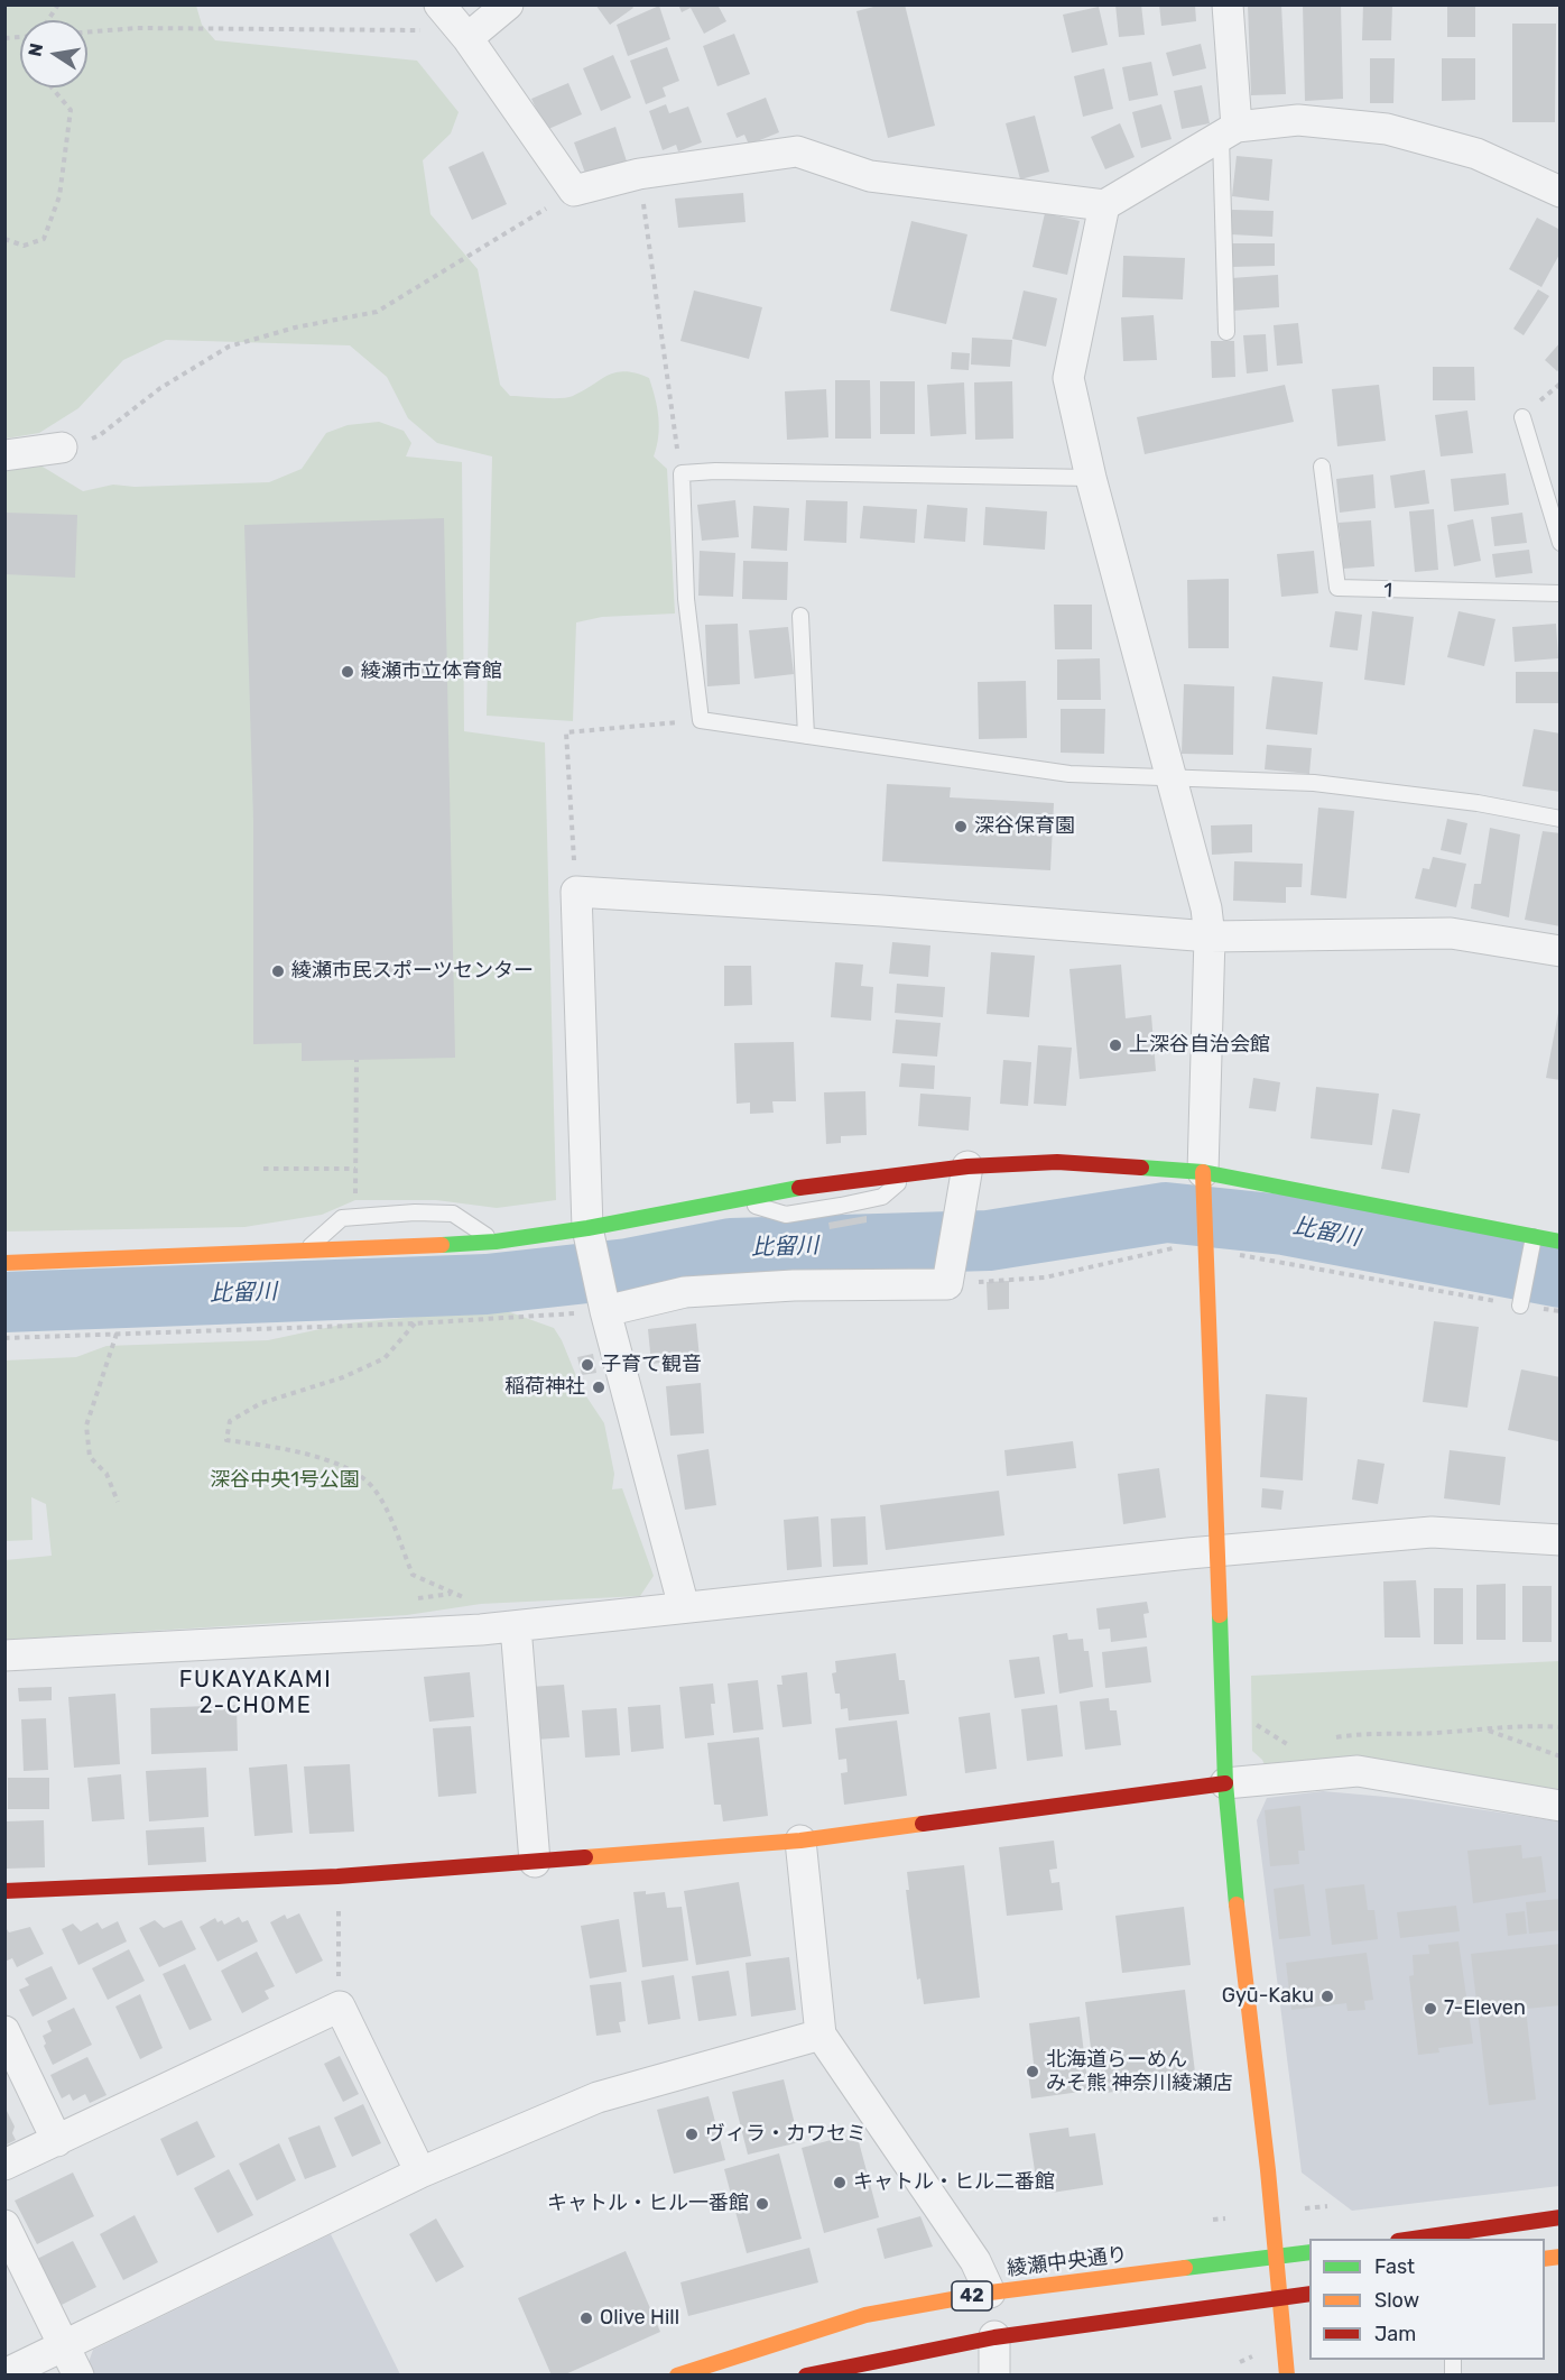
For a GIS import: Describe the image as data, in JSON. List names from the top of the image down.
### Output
{
  "streets": {
    "street": ["綾瀬中央通り", "42"],
    "lane": ["1"]
  },
  "districts": ["FUKAYAKAMI 2-CHOME"],
  "water": ["比留川"],
  "parks": ["深谷中央1号公園"],
  "places": [
    "綾瀬市立体育館",
    "深谷保育園",
    "綾瀬市民スポーツセンター",
    "上深谷自治会館",
    "子育て観音",
    "稲荷神社",
    "Gyū-Kaku",
    "7-Eleven",
    "北海道らーめん みそ熊 神奈川綾瀬店",
    "ヴィラ・カワセミ",
    "キャトル・ヒル二番館",
    "キャトル・ヒル一番館",
    "Olive Hill"
  ],
  "legend": ["Fast", "Slow", "Jam"],
  "north": "left"
}
